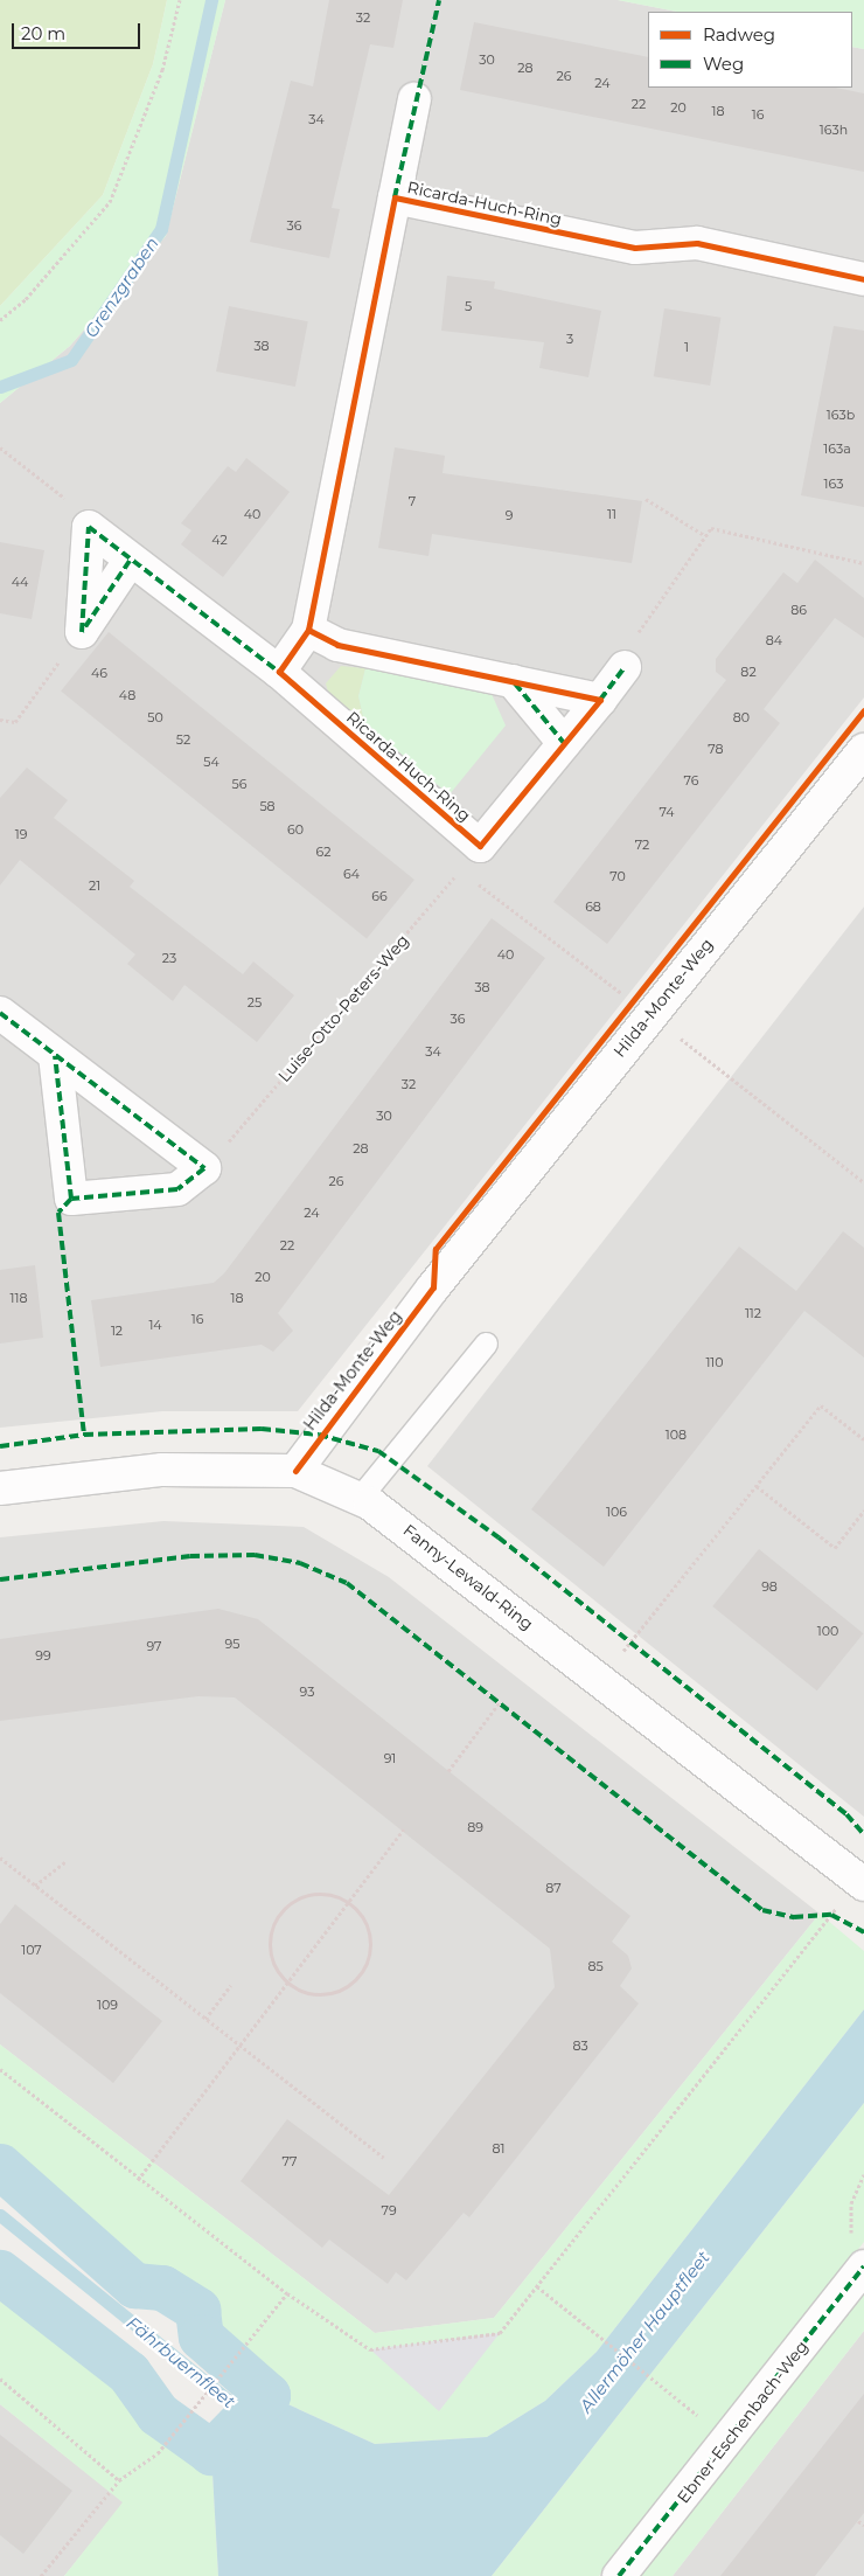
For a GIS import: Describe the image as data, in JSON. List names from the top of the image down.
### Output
{
  "streets": {
    "street": [
      "Ricarda-Huch-Ring",
      "Hilda-Monte-Weg",
      "Fanny-Lewald-Ring",
      "Ebner-Eschenbach-Weg"
    ],
    "path": ["Luise-Otto-Peters-Weg"]
  },
  "crossings": [
    ["Ricarda-Huch-Ring", "Luise-Otto-Peters-Weg"],
    ["Hilda-Monte-Weg", "Fanny-Lewald-Ring"]
  ],
  "water": ["Grenzgraben", "Allermöher Hauptfleet", "Fährbuernfleet"],
  "house_numbers": [
    "32",
    "30",
    "28",
    "26",
    "24",
    "22",
    "20",
    "18",
    "16",
    "34",
    "163h",
    "36",
    "5",
    "3",
    "38",
    "1",
    "163b",
    "163a",
    "163",
    "7",
    "40",
    "11",
    "9",
    "42",
    "44",
    "86",
    "84",
    "82",
    "46",
    "48",
    "50",
    "80",
    "52",
    "78",
    "54",
    "76",
    "56",
    "58",
    "74",
    "60",
    "19",
    "72",
    "62",
    "64",
    "70",
    "21",
    "66",
    "68",
    "40",
    "23",
    "38",
    "25",
    "36",
    "34",
    "32",
    "30",
    "28",
    "26",
    "24",
    "22",
    "20",
    "118",
    "18",
    "112",
    "16",
    "14",
    "12",
    "110",
    "108",
    "106",
    "98",
    "100",
    "95",
    "97",
    "99",
    "93",
    "91",
    "89",
    "87",
    "107",
    "85",
    "109",
    "83",
    "81",
    "77",
    "79"
  ],
  "legend": ["Radweg", "Weg"],
  "scale_bar": "20 m"
}
